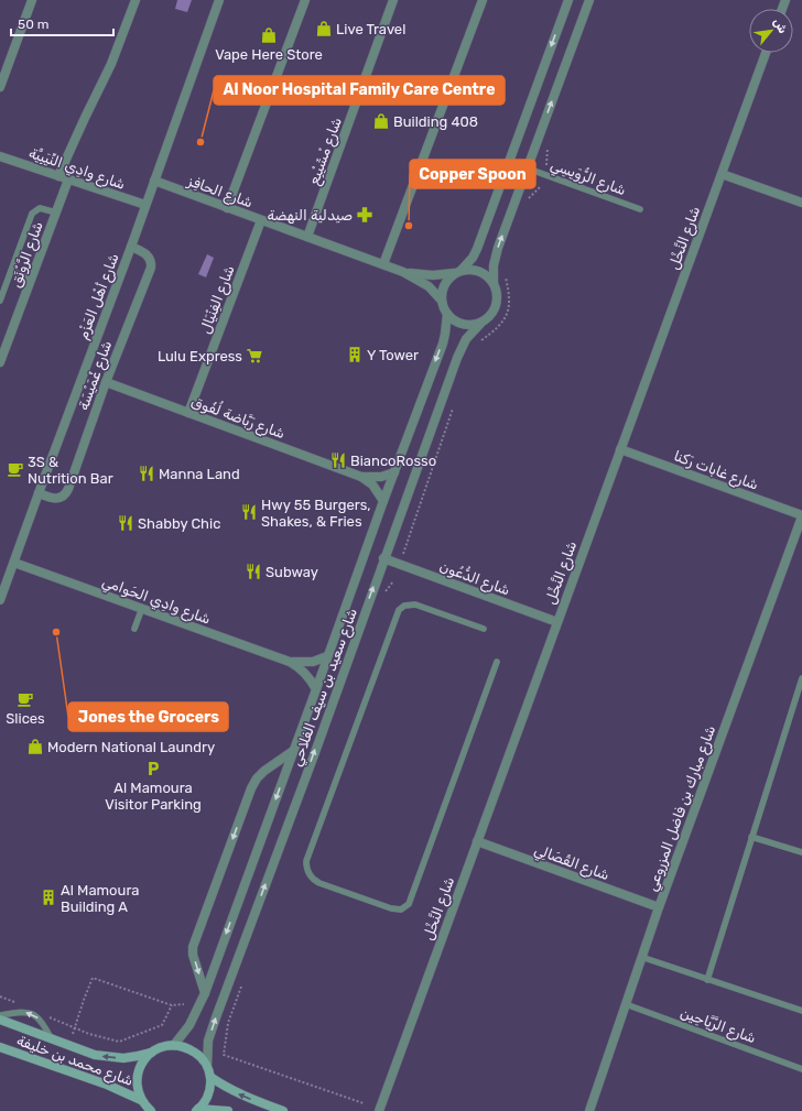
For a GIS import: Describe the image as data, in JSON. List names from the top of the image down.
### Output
{
  "streets": {
    "main road": ["شارع محمد بن خليفة"],
    "street": [
      "شارع مْشَيْبِع",
      "شارع وادِي النِّيَبِيَّة",
      "شارع الحافِز",
      "شارع النَّخْل",
      "شارع الرَّوْنَق",
      "شارع أهْل العَزْم",
      "شارع الفِنْيَال",
      "شارع غْمَيْسَة",
      "شارع رَبَّاضة لُفُوق",
      "شارع غابات رَكنا",
      "شارع الدُّعُون",
      "شارع وادِي الحَوامي",
      "شارع سعيد بن سيف الفلاحي",
      "شارع مبارك بن فاضل المزروعي",
      "شارع القْصَالِي"
    ],
    "lane": ["شارع الرُّوَيسِي", "شارع الرَّيَّاحِين"]
  },
  "crossings": [
    ["شارع مْشَيْبِع", "شارع الحافِز"],
    ["شارع وادِي النِّيَبِيَّة", "شارع الرَّوْنَق"],
    ["شارع وادِي النِّيَبِيَّة", "شارع أهْل العَزْم"],
    ["شارع الحافِز", "شارع أهْل العَزْم"],
    ["شارع الحافِز", "شارع الفِنْيَال"],
    ["شارع الحافِز", "شارع سعيد بن سيف الفلاحي"],
    ["شارع النَّخْل", "شارع غابات رَكنا"],
    ["شارع النَّخْل", "شارع الدُّعُون"],
    ["شارع النَّخْل", "شارع القْصَالِي"],
    ["شارع أهْل العَزْم", "شارع غْمَيْسَة"],
    ["شارع أهْل العَزْم", "شارع وادِي الحَوامي"],
    ["شارع الفِنْيَال", "شارع رَبَّاضة لُفُوق"],
    ["شارع غْمَيْسَة", "شارع رَبَّاضة لُفُوق"],
    ["شارع رَبَّاضة لُفُوق", "شارع سعيد بن سيف الفلاحي"],
    ["شارع غابات رَكنا", "شارع مبارك بن فاضل المزروعي"],
    ["شارع الدُّعُون", "شارع سعيد بن سيف الفلاحي"],
    ["شارع وادِي الحَوامي", "شارع سعيد بن سيف الفلاحي"],
    ["شارع سعيد بن سيف الفلاحي", "شارع محمد بن خليفة"],
    ["شارع مبارك بن فاضل المزروعي", "شارع القْصَالِي"],
    ["شارع مبارك بن فاضل المزروعي", "شارع الرَّيَّاحِين"]
  ],
  "places": {
    "shop": [
      "Live Travel",
      "Vape Here Store",
      "Building 408",
      "Modern National Laundry"
    ],
    "other": ["Al Noor Hospital Family Care Centre", "Copper Spoon", "Jones the Grocers"],
    "pharmacy": ["صيدلية النهضة"],
    "building": ["Y Tower", "Al Mamoura Building A"],
    "supermarket": ["Lulu Express"],
    "restaurant": [
      "BiancoRosso",
      "Manna Land",
      "Hwy 55 Burgers, Shakes, & Fries",
      "Shabby Chic",
      "Subway"
    ],
    "cafe": ["3S & Nutrition Bar", "Slices"],
    "parking": ["Al Mamoura Visitor Parking"]
  },
  "scale_bar": "50 m",
  "north": "top right"
}
